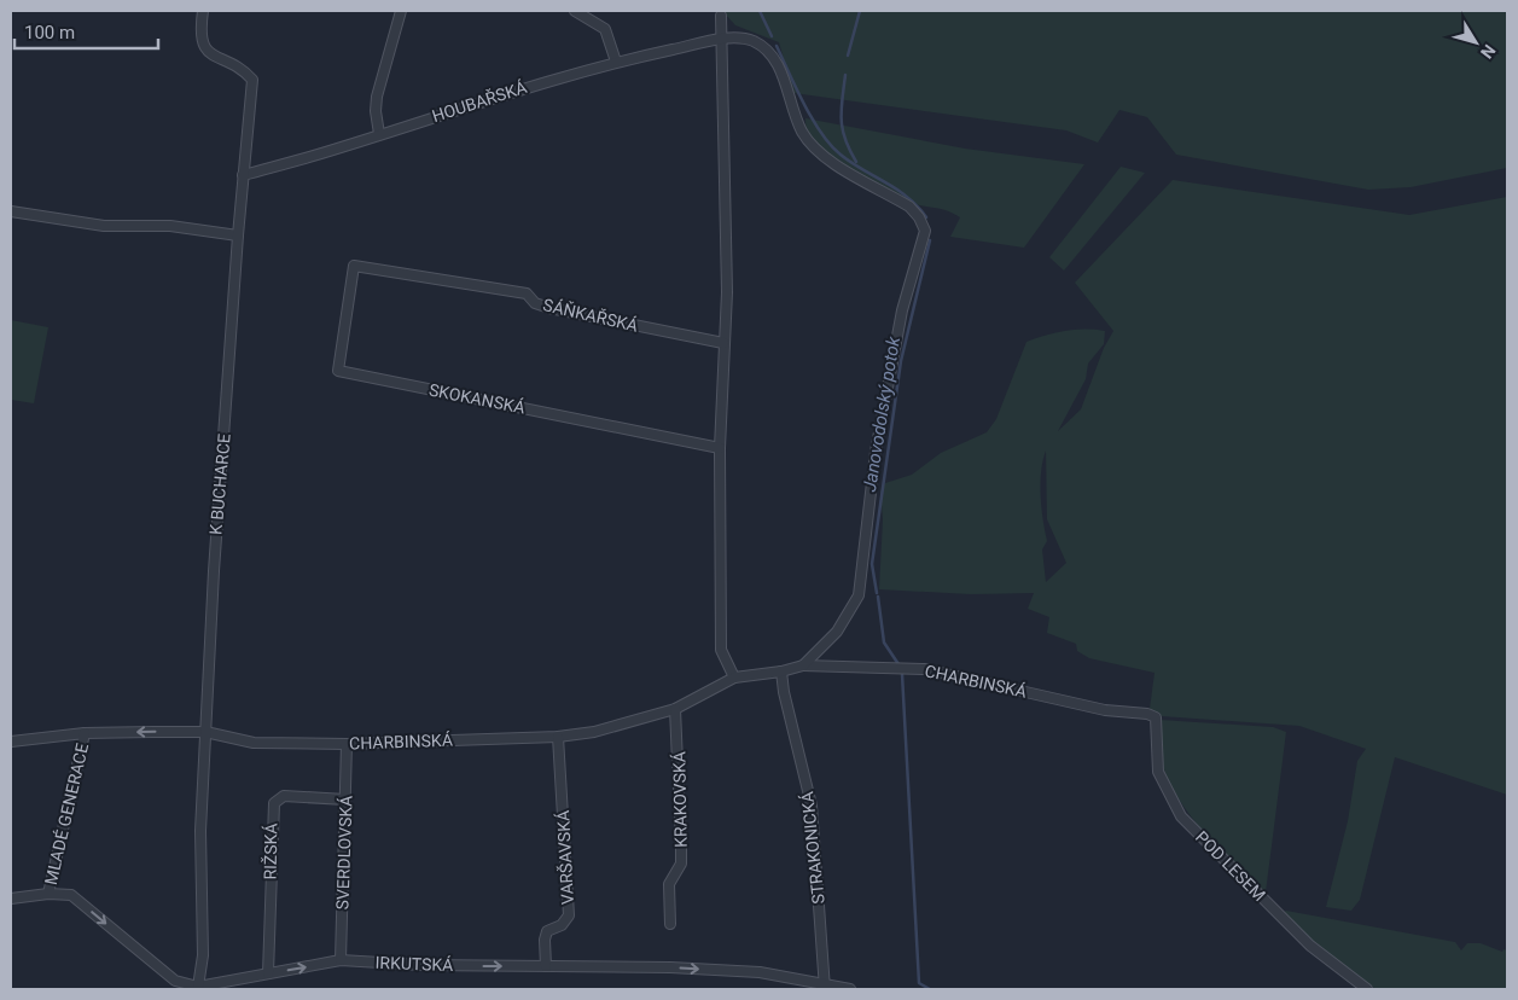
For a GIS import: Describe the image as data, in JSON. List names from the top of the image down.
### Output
{
  "streets": {
    "street": [
      "HOUBAŘSKÁ",
      "SÁŇKAŘSKÁ",
      "SKOKANSKÁ",
      "K BUCHARCE",
      "CHARBINSKÁ",
      "KRAKOVSKÁ",
      "MLADÉ GENERACE",
      "STRAKONICKÁ",
      "RIŽSKÁ",
      "SVERDLOVSKÁ",
      "VARŠAVSKÁ",
      "POD LESEM",
      "IRKUTSKÁ"
    ]
  },
  "crossings": [
    ["HOUBAŘSKÁ", "K BUCHARCE"],
    ["HOUBAŘSKÁ", "CHARBINSKÁ"],
    ["SÁŇKAŘSKÁ", "SKOKANSKÁ"],
    ["K BUCHARCE", "CHARBINSKÁ"],
    ["K BUCHARCE", "IRKUTSKÁ"],
    ["CHARBINSKÁ", "KRAKOVSKÁ"],
    ["CHARBINSKÁ", "MLADÉ GENERACE"],
    ["CHARBINSKÁ", "STRAKONICKÁ"],
    ["CHARBINSKÁ", "SVERDLOVSKÁ"],
    ["CHARBINSKÁ", "VARŠAVSKÁ"],
    ["CHARBINSKÁ", "POD LESEM"],
    ["STRAKONICKÁ", "IRKUTSKÁ"],
    ["RIŽSKÁ", "SVERDLOVSKÁ"],
    ["RIŽSKÁ", "IRKUTSKÁ"],
    ["SVERDLOVSKÁ", "IRKUTSKÁ"],
    ["VARŠAVSKÁ", "IRKUTSKÁ"]
  ],
  "one_way": ["IRKUTSKÁ"],
  "water": ["Janovodolský potok"],
  "scale_bar": "100 m",
  "north": "bottom right"
}
